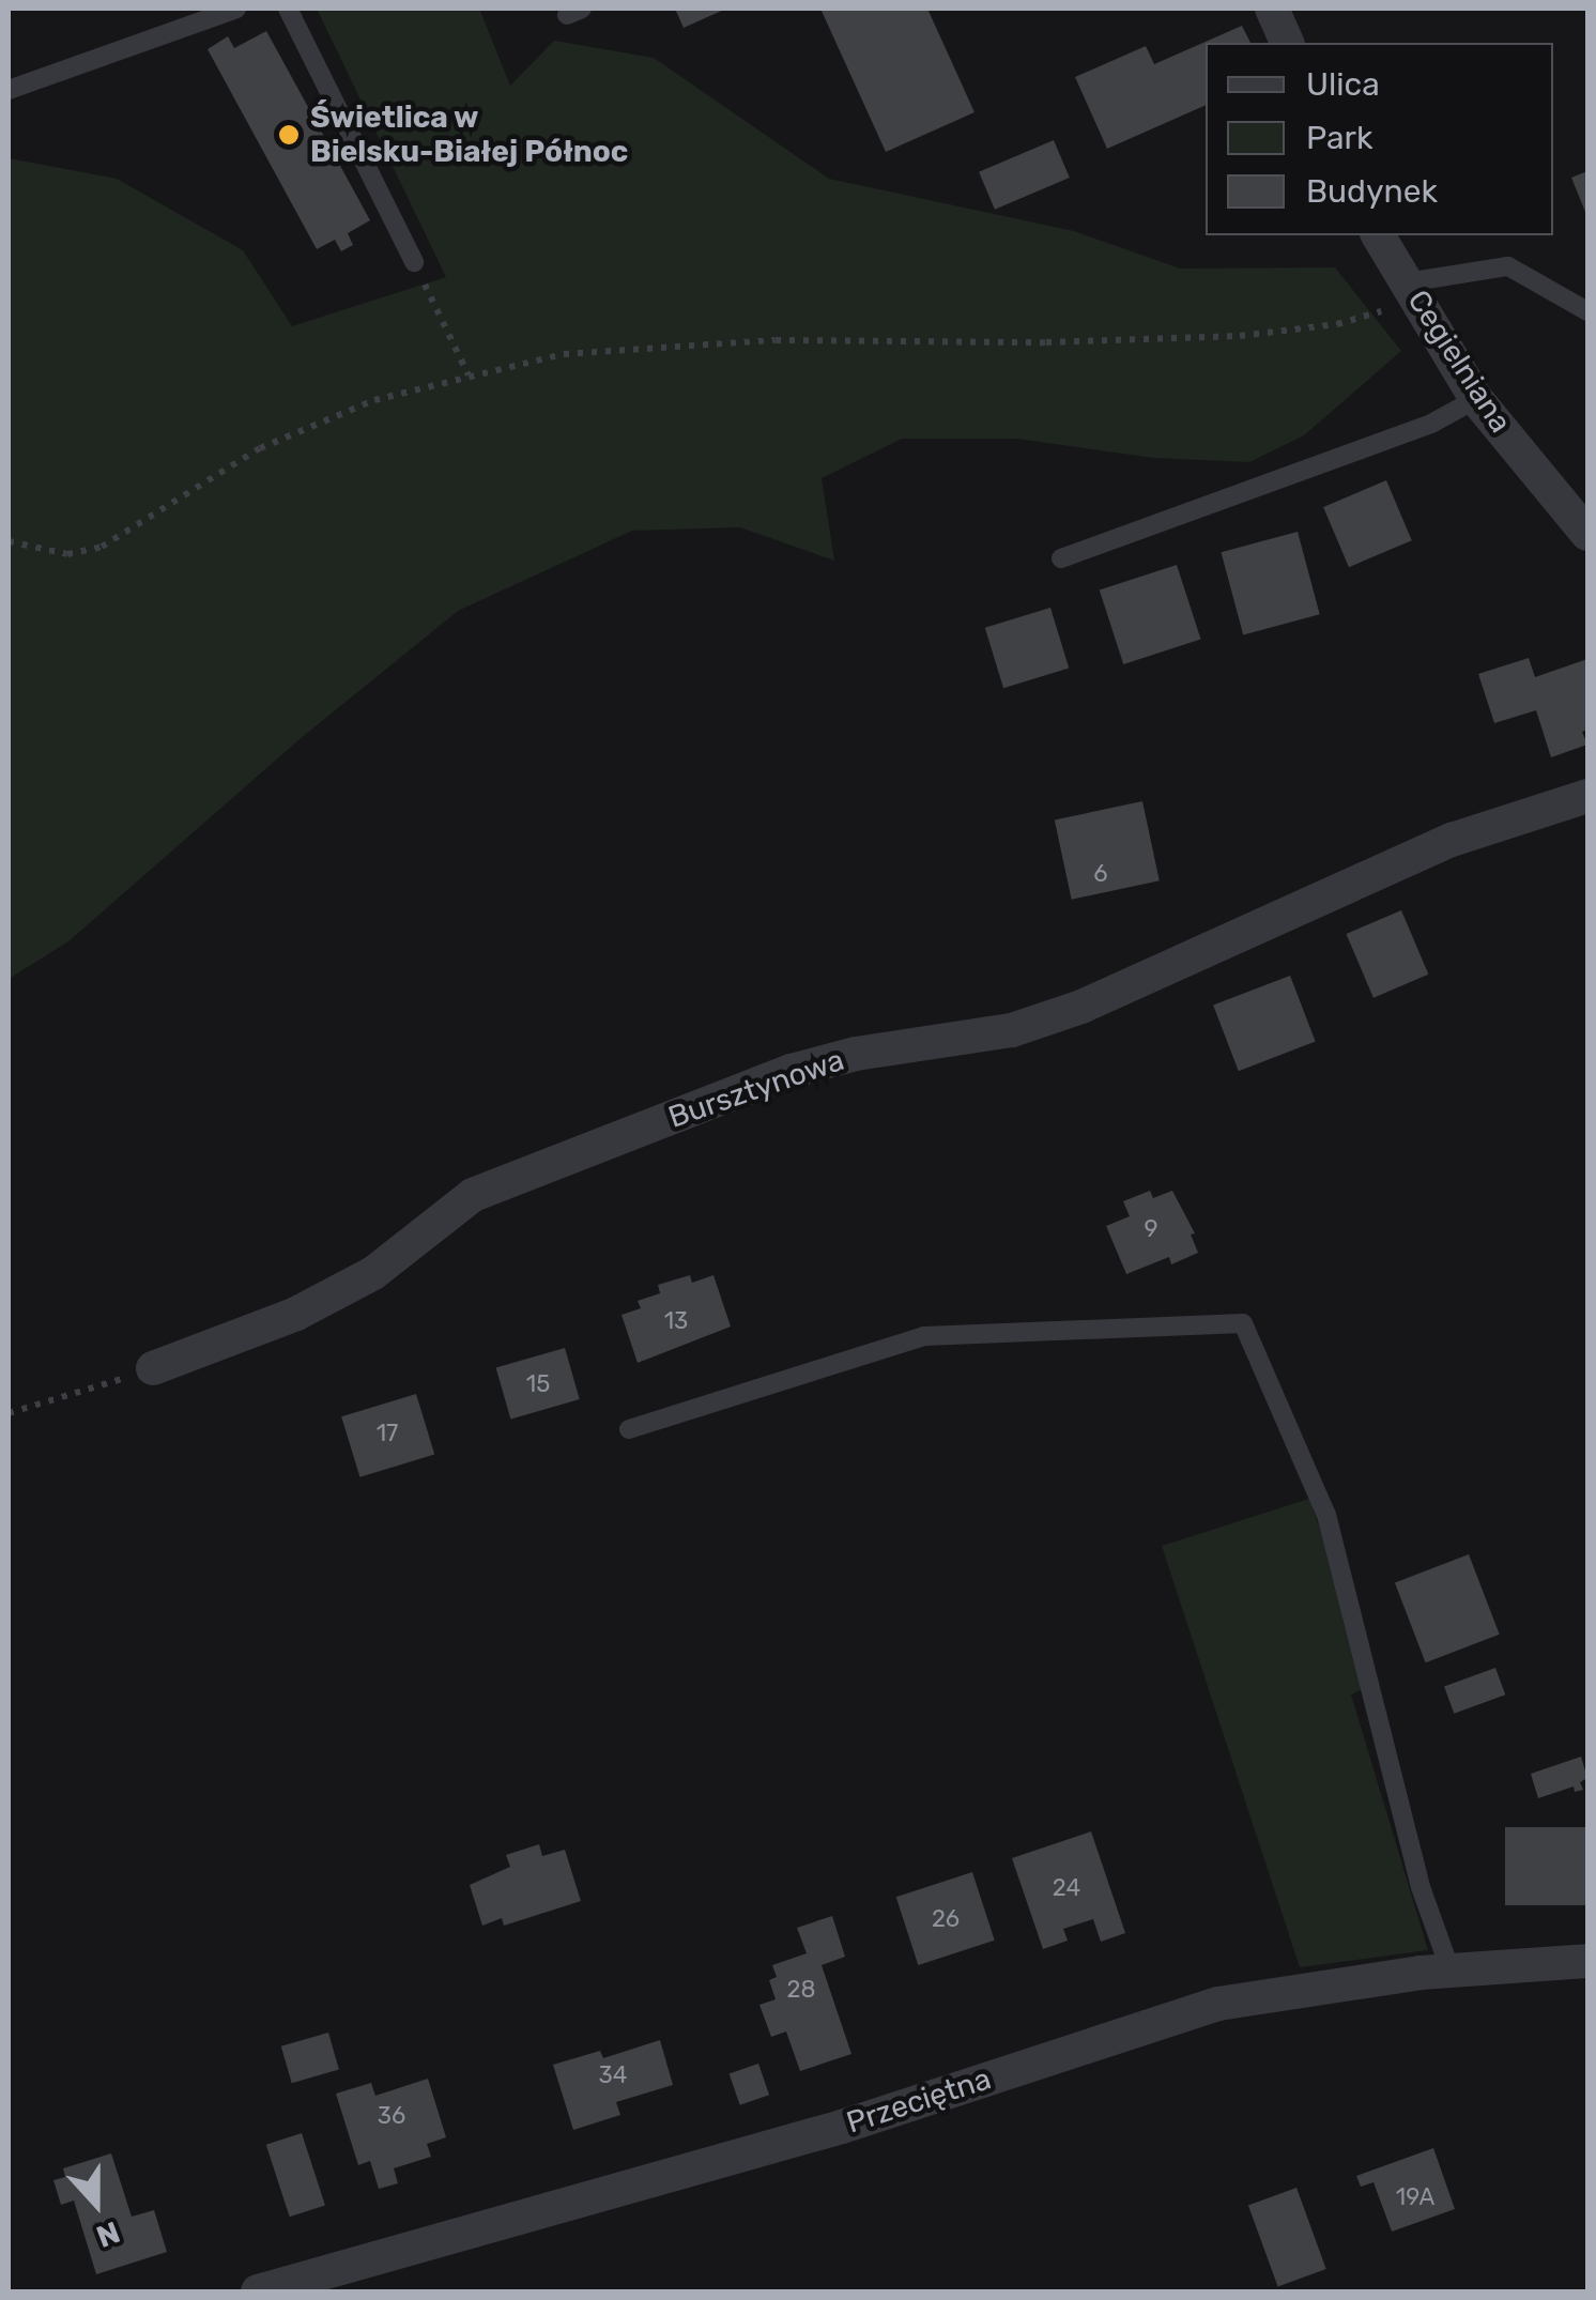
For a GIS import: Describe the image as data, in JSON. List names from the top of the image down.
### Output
{
  "streets": {
    "street": ["Cegielniana", "Bursztynowa", "Przeciętna"]
  },
  "places": ["Świetlica w Bielsku-Białej Północ"],
  "house_numbers": [
    "6",
    "9",
    "13",
    "15",
    "17",
    "24",
    "26",
    "28",
    "34",
    "36",
    "19A"
  ],
  "legend": ["Ulica", "Park", "Budynek"],
  "north": "bottom"
}
